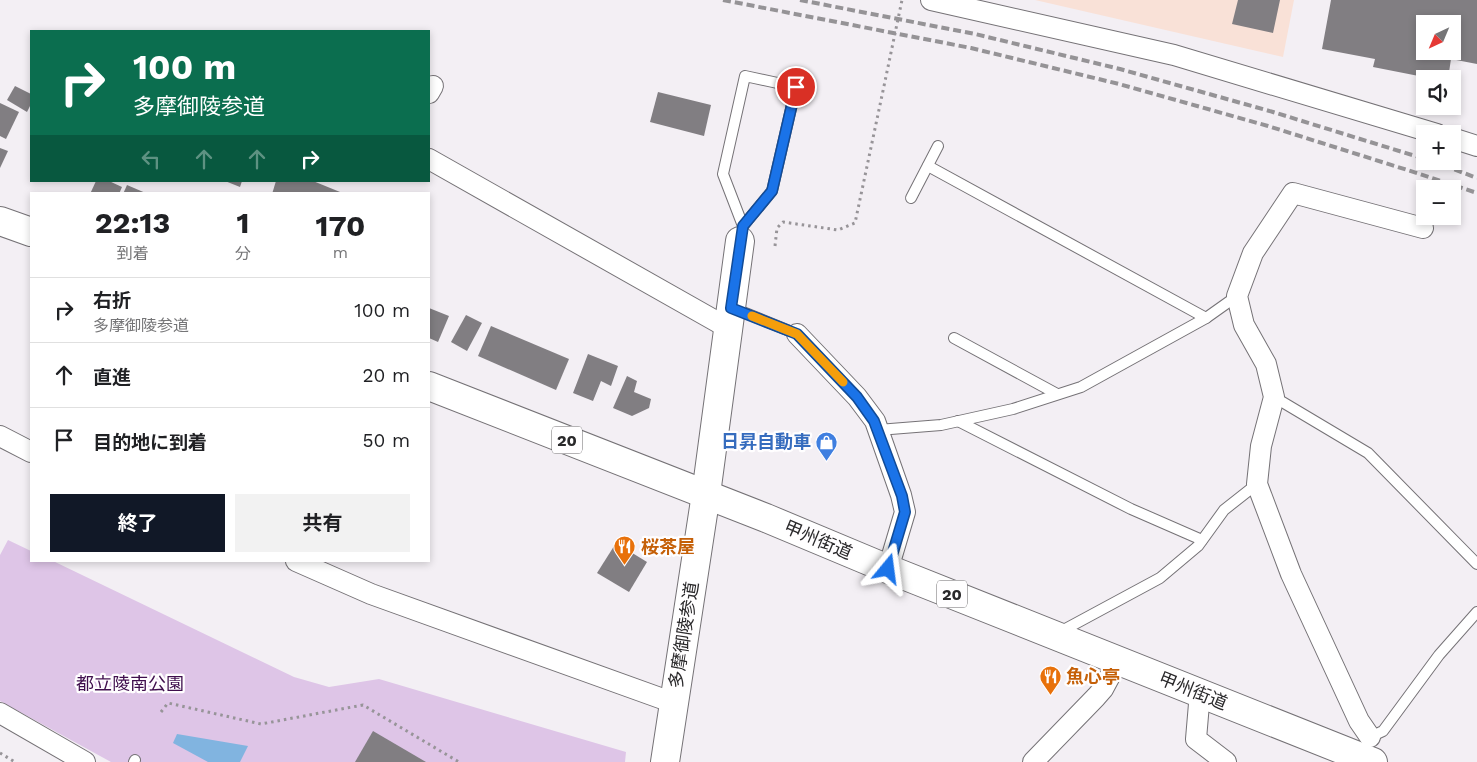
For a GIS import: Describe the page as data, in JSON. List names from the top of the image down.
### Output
{
  "streets": {
    "main road": ["20", "甲州街道", "多摩御陵参道"]
  },
  "crossings": [
    ["甲州街道", "多摩御陵参道"]
  ],
  "parks": ["都立陵南公園"],
  "places": {
    "shop": ["日昇自動車"],
    "restaurant": ["桜茶屋", "魚心亭"]
  },
  "north": "bottom left",
  "page": {
    "map_buttons": ["+", "−"],
    "turn": ["100 m", "多摩御陵参道"],
    "eta": [
      "22:13",
      "到着",
      "1",
      "分",
      "170",
      "m"
    ],
    "list": [
      {
        "name": "右折",
        "note": "多摩御陵参道",
        "value": "100 m"
      },
      {
        "name": "直進",
        "value": "20 m"
      },
      {
        "name": "目的地に到着",
        "value": "50 m"
      }
    ],
    "buttons": ["終了", "共有"]
  }
}
